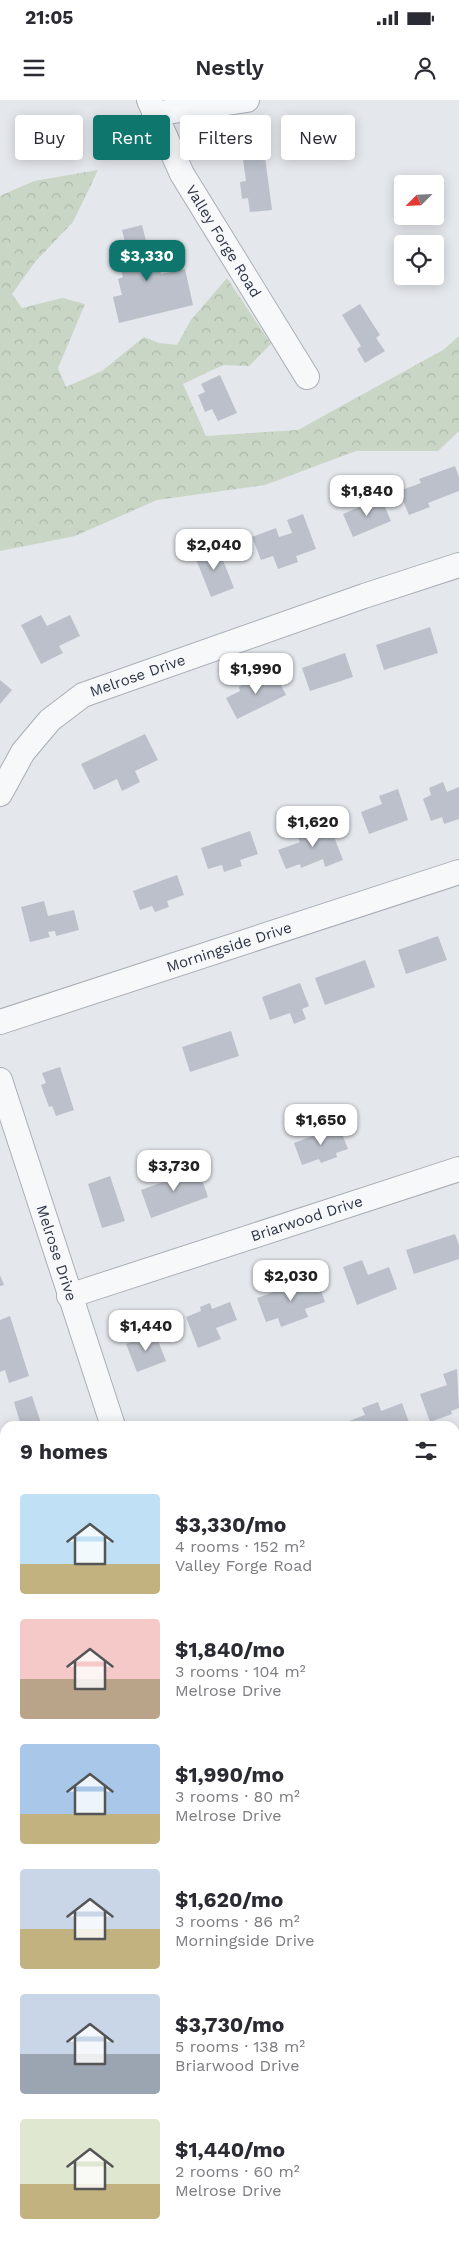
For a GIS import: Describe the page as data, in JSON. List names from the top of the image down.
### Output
{
  "streets": {
    "street": [
      "Valley Forge Road",
      "Melrose Drive",
      "Morningside Drive",
      "Briarwood Drive"
    ]
  },
  "crossings": [
    ["Melrose Drive", "Briarwood Drive"]
  ],
  "north": "bottom left",
  "page": {
    "status": "21:05",
    "header": "Nestly",
    "chip": [
      "Buy",
      "Rent",
      "Filters",
      "New"
    ],
    "price": [
      "$3,330",
      "$1,840",
      "$2,040",
      "$1,990",
      "$1,620",
      "$1,650",
      "$3,730",
      "$2,030",
      "$1,440"
    ],
    "heading": "9 homes",
    "list": [
      {
        "name": "$3,330/mo",
        "note": "4 rooms · 152 m² · Valley Forge Road"
      },
      {
        "name": "$1,840/mo",
        "note": "3 rooms · 104 m² · Melrose Drive"
      },
      {
        "name": "$1,990/mo",
        "note": "3 rooms · 80 m² · Melrose Drive"
      },
      {
        "name": "$1,620/mo",
        "note": "3 rooms · 86 m² · Morningside Drive"
      },
      {
        "name": "$3,730/mo",
        "note": "5 rooms · 138 m² · Briarwood Drive"
      },
      {
        "name": "$1,440/mo",
        "note": "2 rooms · 60 m² · Melrose Drive"
      }
    ]
  }
}
